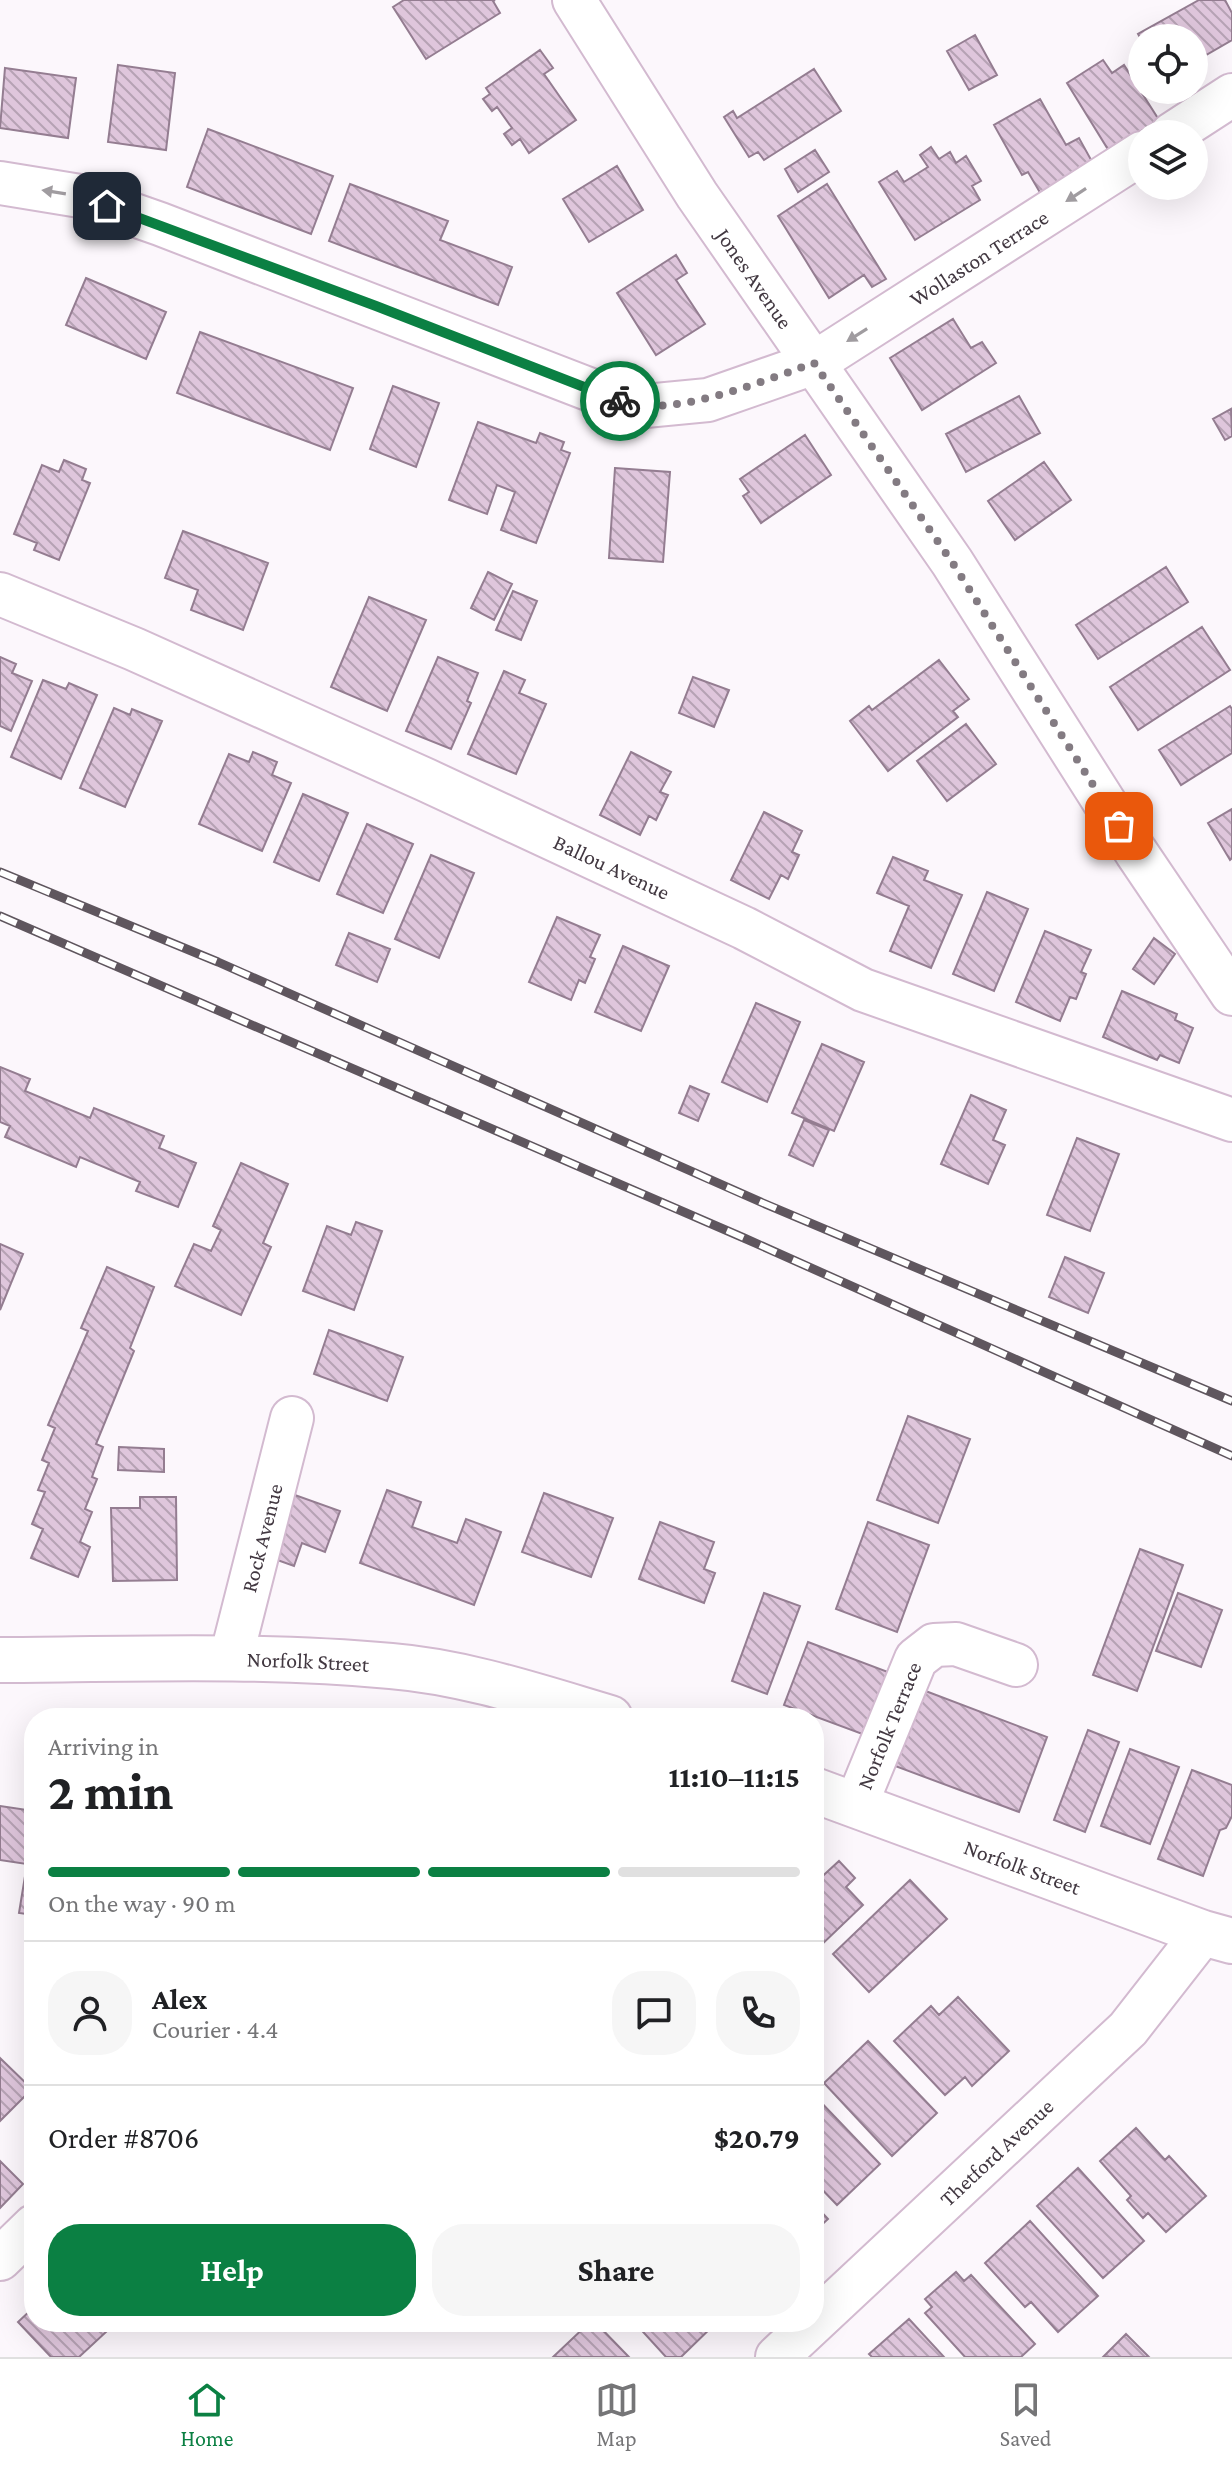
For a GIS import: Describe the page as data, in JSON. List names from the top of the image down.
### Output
{
  "streets": {
    "main road": ["Norfolk Street"],
    "street": [
      "Wollaston Terrace",
      "Jones Avenue",
      "Ballou Avenue",
      "Rock Avenue",
      "Norfolk Terrace",
      "Thetford Avenue"
    ]
  },
  "crossings": [
    ["Wollaston Terrace", "Jones Avenue"],
    ["Rock Avenue", "Norfolk Street"],
    ["Norfolk Street", "Norfolk Terrace"],
    ["Norfolk Street", "Thetford Avenue"]
  ],
  "one_way": ["Wollaston Terrace"],
  "page": {
    "heading": ["2 min", "Arriving in", "11:10–11:15"],
    "panel": [
      "Alex",
      "Courier · 4.4",
      "Order #8706",
      "$20.79"
    ],
    "bar": "On the way · 90 m",
    "buttons": ["Help", "Share"],
    "tabs": ["Home", "Map", "Saved"]
  }
}
